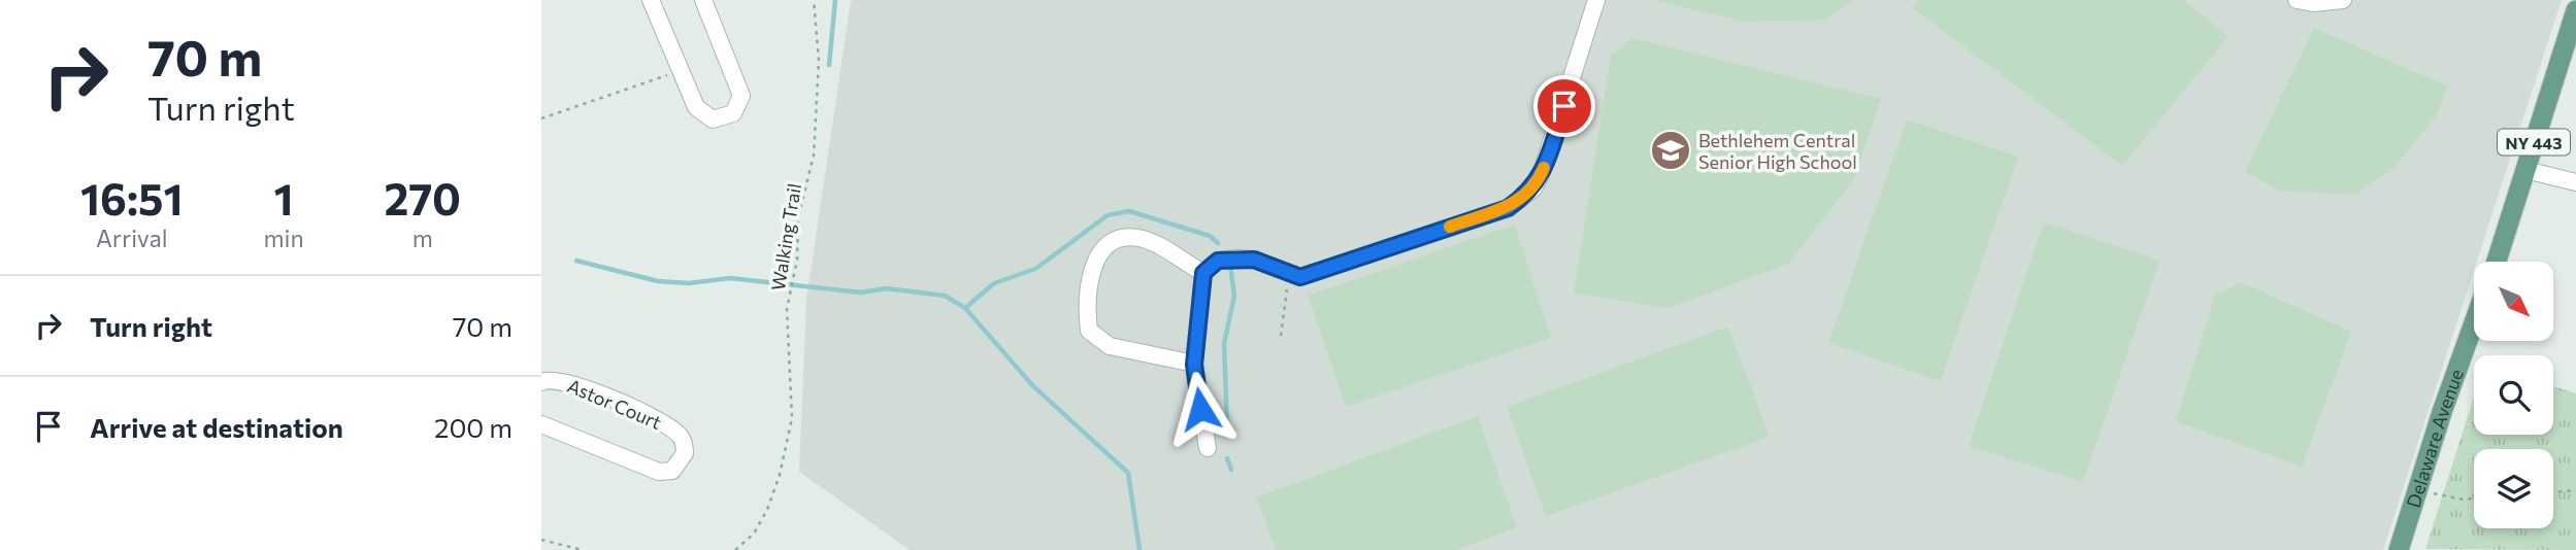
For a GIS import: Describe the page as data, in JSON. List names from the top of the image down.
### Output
{
  "streets": {
    "main road": ["NY 443", "Delaware Avenue"],
    "street": ["Astor Court"],
    "path": ["Walking Trail"]
  },
  "places": {
    "school or university": ["Bethlehem Central Senior High School"]
  },
  "north": "bottom right",
  "page": {
    "turn": ["70 m", "Turn right"],
    "eta": [
      "16:51",
      "Arrival",
      "1",
      "min",
      "270",
      "m"
    ],
    "list": [
      {
        "name": "Turn right",
        "value": "70 m"
      },
      {
        "name": "Arrive at destination",
        "value": "200 m"
      }
    ]
  }
}
